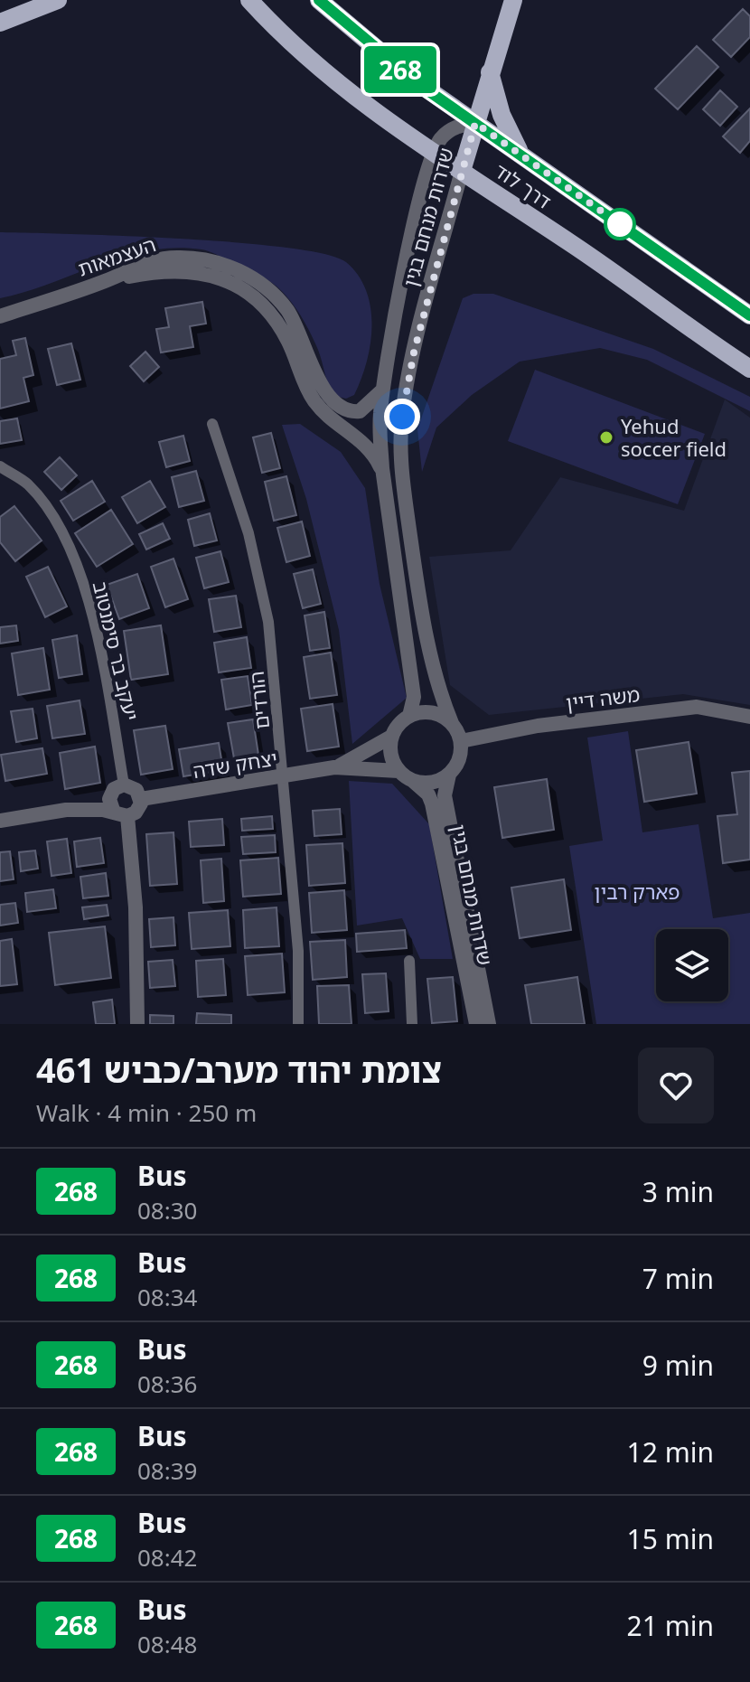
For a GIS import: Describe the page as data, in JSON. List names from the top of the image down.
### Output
{
  "streets": {
    "main road": ["דרך לוד", "שדרות מנחם בגין"],
    "street": [
      "העצמאות",
      "יעקב בר סימנטוב",
      "משה דיין",
      "הורדים",
      "יצחק שדה"
    ]
  },
  "crossings": [
    ["דרך לוד", "שדרות מנחם בגין"],
    ["שדרות מנחם בגין", "העצמאות"],
    ["שדרות מנחם בגין", "משה דיין"],
    ["שדרות מנחם בגין", "יצחק שדה"],
    ["יעקב בר סימנטוב", "יצחק שדה"],
    ["משה דיין", "יצחק שדה"],
    ["הורדים", "יצחק שדה"]
  ],
  "parks": ["פארק רבין"],
  "places": ["Yehud soccer field"],
  "lines": ["bus line 268"],
  "page": {
    "on_map": "268",
    "heading": ["צומת יהוד מערב/כביש 461", "Walk · 4 min · 250 m"],
    "list": [
      {
        "mark": "268",
        "name": "Bus",
        "note": "08:30",
        "value": "3 min"
      },
      {
        "mark": "268",
        "name": "Bus",
        "note": "08:34",
        "value": "7 min"
      },
      {
        "mark": "268",
        "name": "Bus",
        "note": "08:36",
        "value": "9 min"
      },
      {
        "mark": "268",
        "name": "Bus",
        "note": "08:39",
        "value": "12 min"
      },
      {
        "mark": "268",
        "name": "Bus",
        "note": "08:42",
        "value": "15 min"
      },
      {
        "mark": "268",
        "name": "Bus",
        "note": "08:48",
        "value": "21 min"
      }
    ]
  }
}
